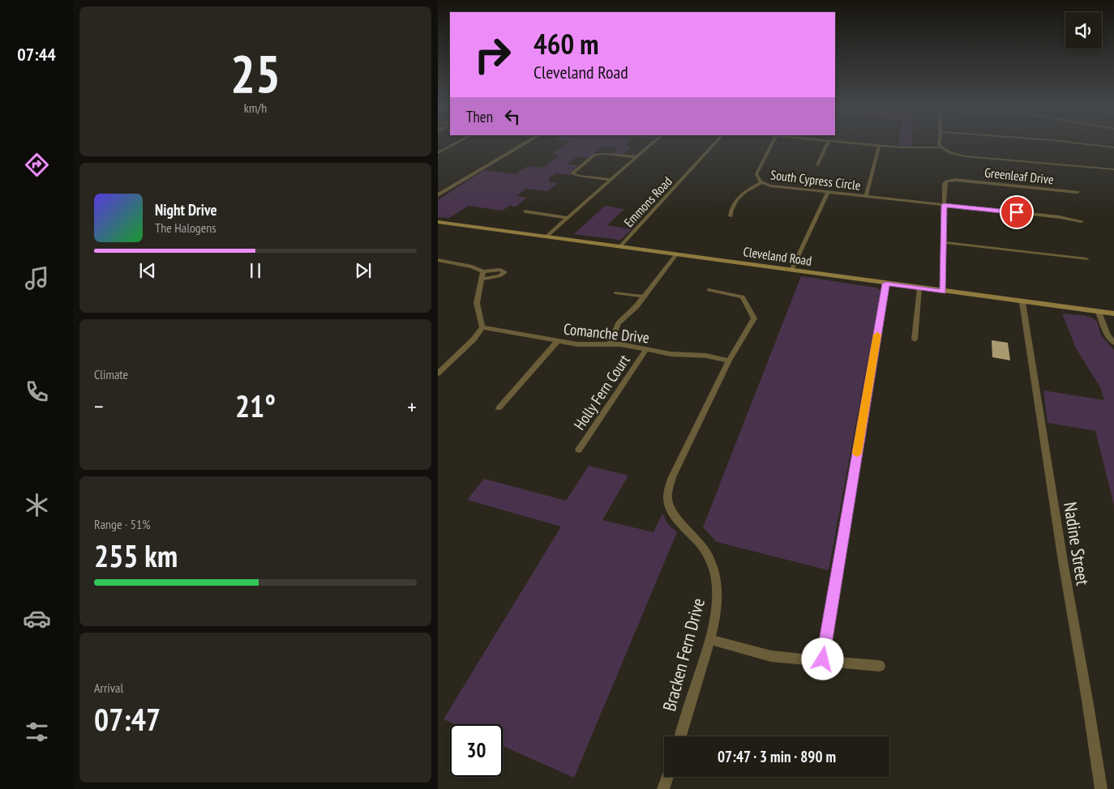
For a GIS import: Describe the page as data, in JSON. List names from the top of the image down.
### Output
{
  "streets": {
    "main road": ["Cleveland Road"],
    "street": [
      "Greenleaf Drive",
      "South Cypress Circle",
      "Emmons Road",
      "Comanche Drive",
      "Holly Fern Court",
      "Nadine Street",
      "Bracken Fern Drive"
    ]
  },
  "crossings": [
    ["Emmons Road", "Cleveland Road"],
    ["Cleveland Road", "Nadine Street"],
    ["Comanche Drive", "Holly Fern Court"],
    ["Comanche Drive", "Bracken Fern Drive"]
  ],
  "page": {
    "tabs": "07:44",
    "tile": [
      ["25", "km/h"],
      "Climate",
      ["Range · 51%", "255 km"],
      ["Arrival", "07:47"]
    ],
    "turn": ["460 m", "Cleveland Road"],
    "then": "Then",
    "song": ["Night Drive", "The Halogens"],
    "heat": ["−", "21°", "+"],
    "limit": "30",
    "trip": "07:47 · 3 min · 890 m"
  }
}
